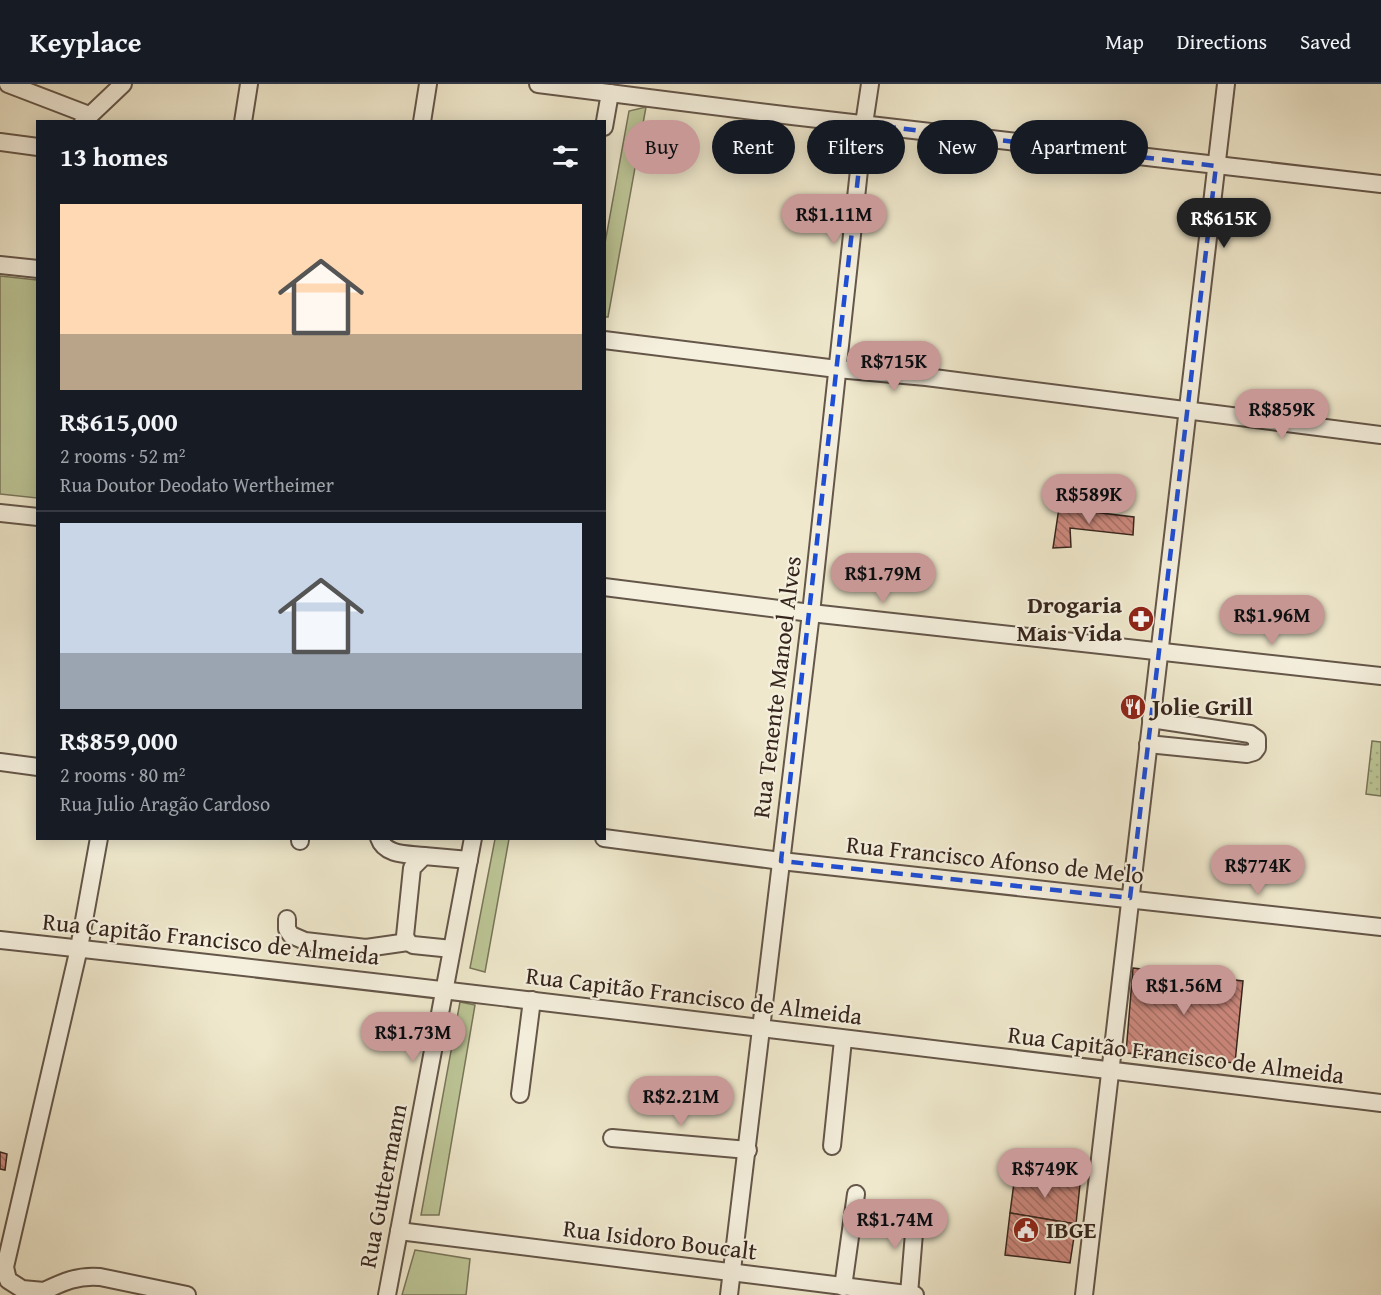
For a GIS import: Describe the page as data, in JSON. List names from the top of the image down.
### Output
{
  "streets": {
    "street": [
      "Rua Tenente Manoel Alves",
      "Rua Francisco Afonso de Melo",
      "Rua Capitão Francisco de Almeida",
      "Rua Guttermann",
      "Rua Isidoro Boucalt"
    ]
  },
  "crossings": [
    ["Rua Tenente Manoel Alves", "Rua Francisco Afonso de Melo"],
    ["Rua Tenente Manoel Alves", "Rua Capitão Francisco de Almeida"],
    ["Rua Tenente Manoel Alves", "Rua Isidoro Boucalt"],
    ["Rua Capitão Francisco de Almeida", "Rua Guttermann"],
    ["Rua Guttermann", "Rua Isidoro Boucalt"]
  ],
  "places": {
    "pharmacy": ["Drogaria Mais Vida"],
    "restaurant": ["Jolie Grill"],
    "public building": ["IBGE"]
  },
  "page": {
    "header": "Keyplace",
    "nav": ["Map", "Directions", "Saved"],
    "chip": [
      "Buy",
      "Rent",
      "Filters",
      "New",
      "Apartment"
    ],
    "heading": "13 homes",
    "list": [
      {
        "name": "R$615,000",
        "note": "2 rooms · 52 m² · Rua Doutor Deodato Wertheimer"
      },
      {
        "name": "R$859,000",
        "note": "2 rooms · 80 m² · Rua Julio Aragão Cardoso"
      }
    ],
    "price": [
      "R$1.11M",
      "R$615K",
      "R$715K",
      "R$859K",
      "R$589K",
      "R$1.79M",
      "R$1.96M",
      "R$774K",
      "R$1.56M",
      "R$1.73M",
      "R$2.21M",
      "R$749K",
      "R$1.74M"
    ]
  }
}
